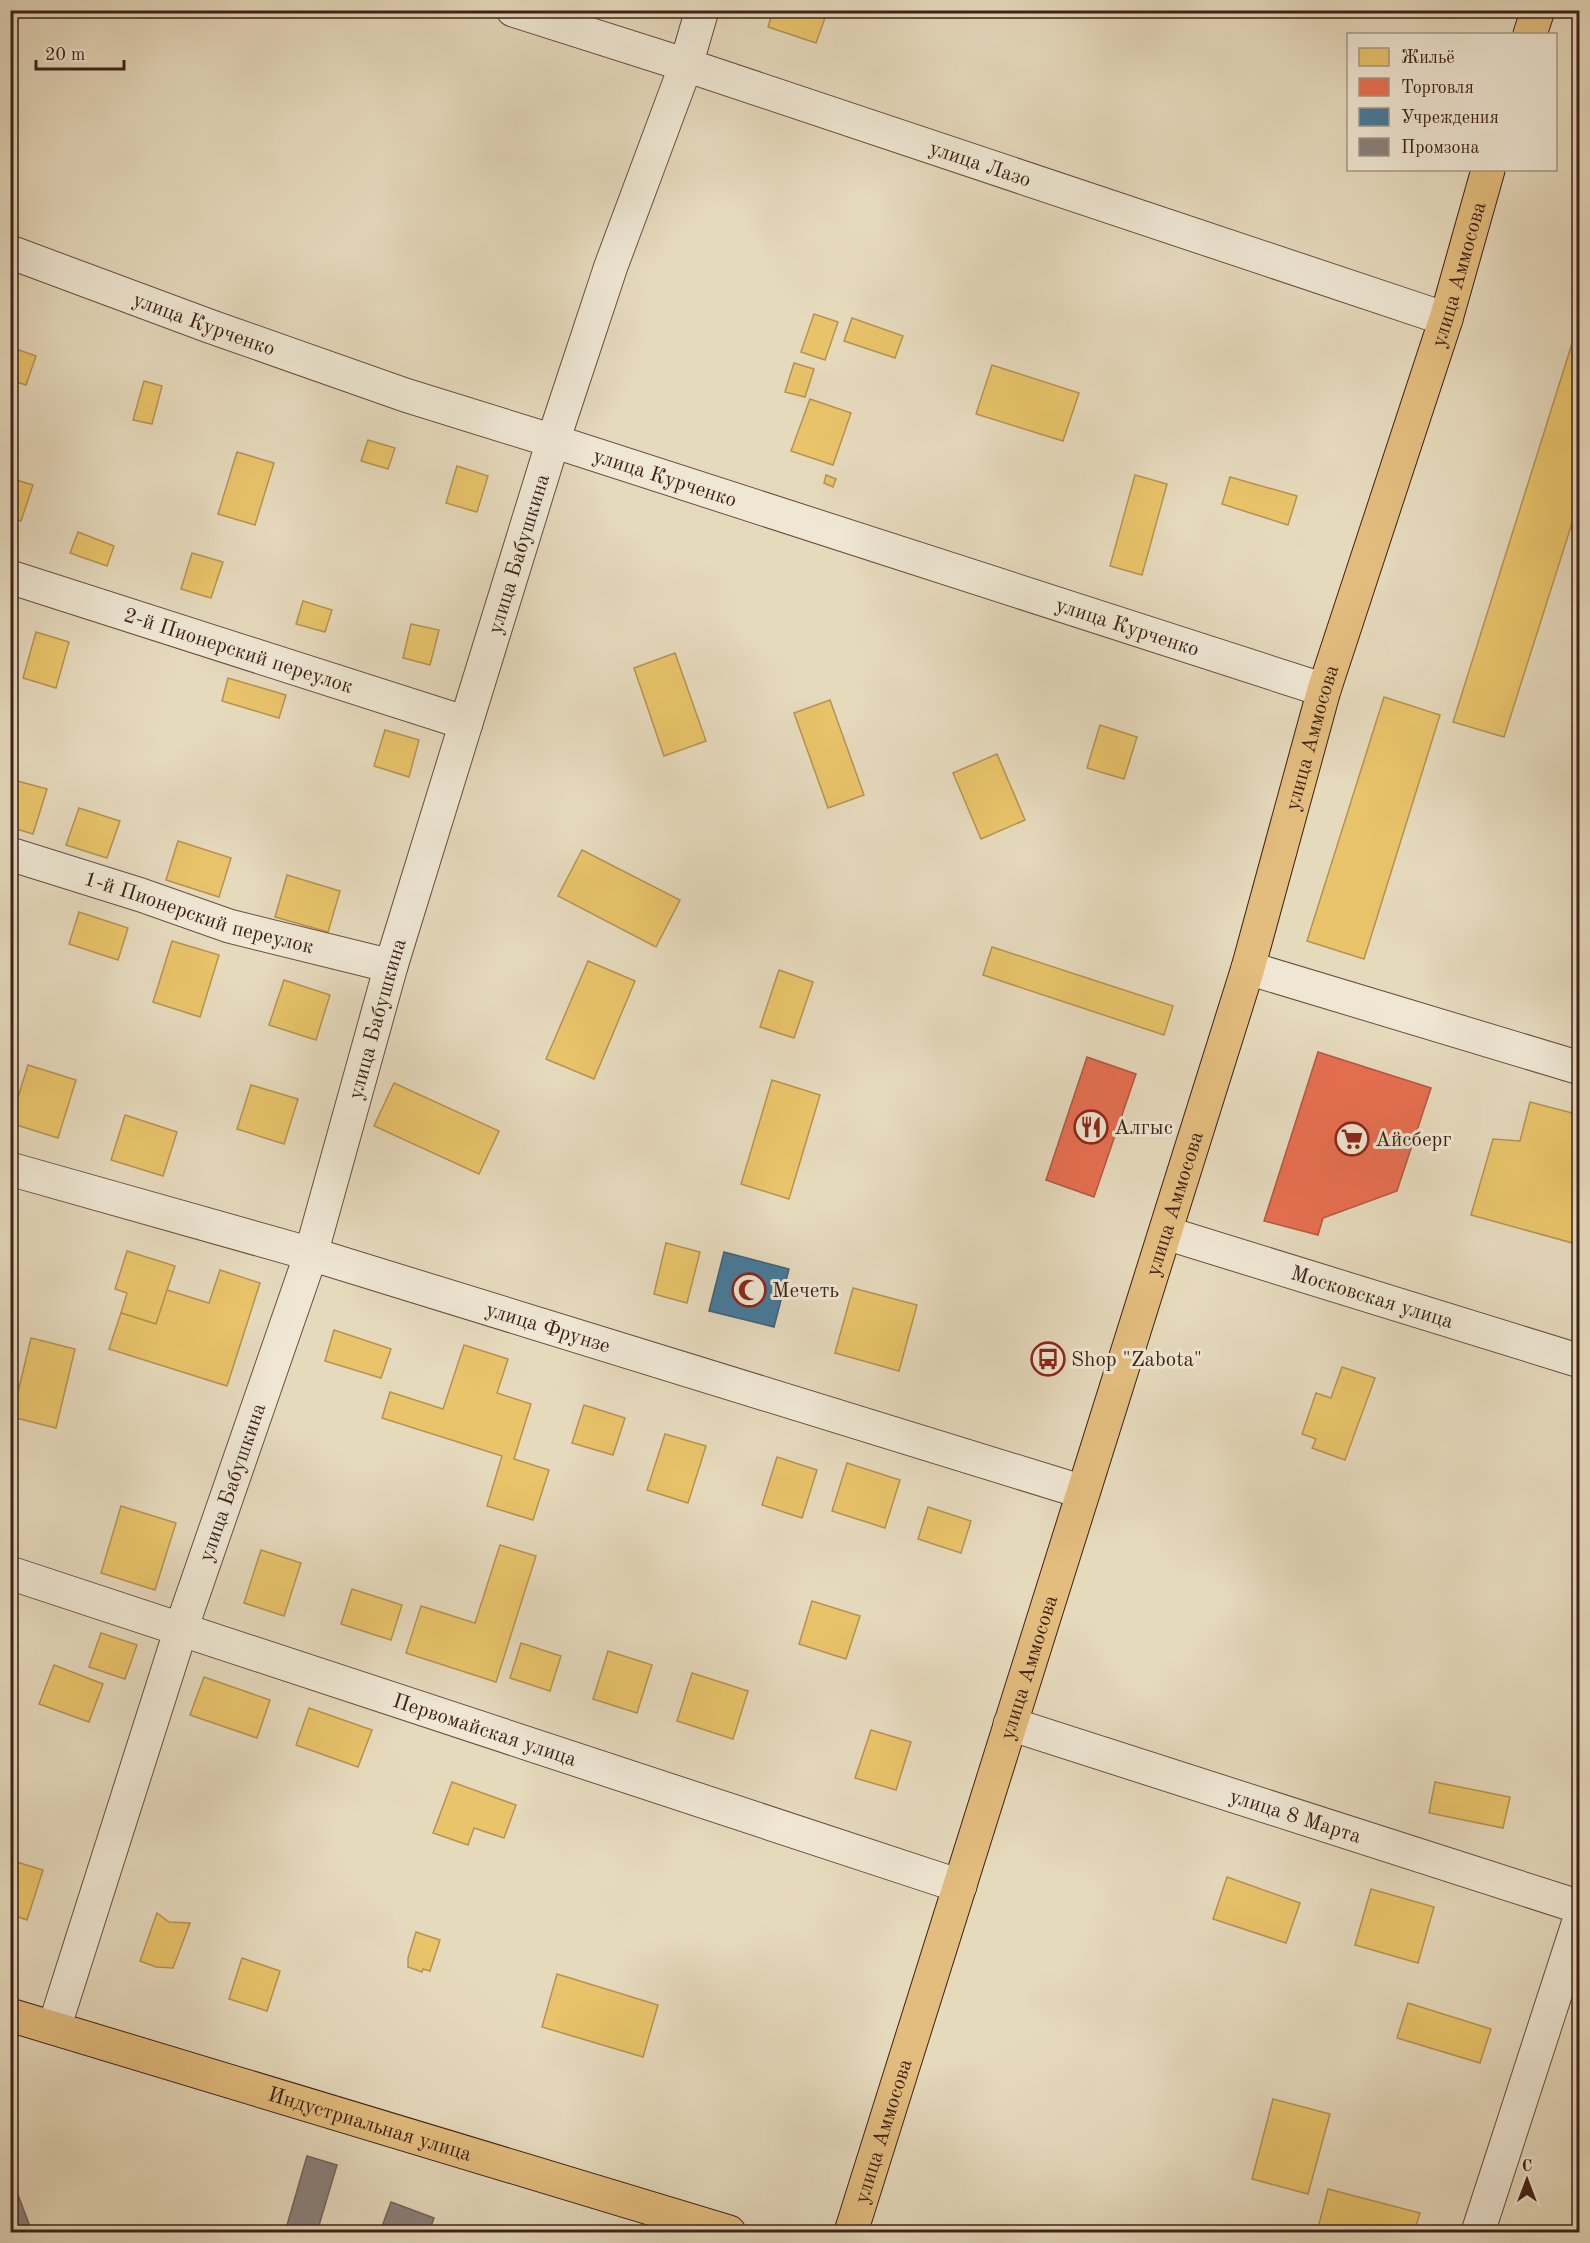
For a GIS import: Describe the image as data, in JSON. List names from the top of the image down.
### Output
{
  "streets": {
    "main road": ["улица Аммосова", "Индустриальная улица"],
    "street": [
      "улица Лазо",
      "улица Курченко",
      "улица Бабушкина",
      "2-й Пионерский переулок",
      "1-й Пионерский переулок",
      "Московская улица",
      "улица Фрунзе",
      "Первомайская улица",
      "улица 8 Марта"
    ]
  },
  "crossings": [
    ["улица Лазо", "улица Аммосова"],
    ["улица Лазо", "улица Бабушкина"],
    ["улица Аммосова", "улица Курченко"],
    ["улица Аммосова", "Московская улица"],
    ["улица Аммосова", "улица Фрунзе"],
    ["улица Аммосова", "Первомайская улица"],
    ["улица Аммосова", "улица 8 Марта"],
    ["улица Курченко", "улица Бабушкина"],
    ["улица Бабушкина", "2-й Пионерский переулок"],
    ["улица Бабушкина", "1-й Пионерский переулок"],
    ["улица Бабушкина", "улица Фрунзе"],
    ["улица Бабушкина", "Первомайская улица"],
    ["улица Бабушкина", "Индустриальная улица"]
  ],
  "places": {
    "restaurant": ["Алгыс"],
    "supermarket": ["Айсберг"],
    "mosque": ["Мечеть"],
    "bus stop": ["Shop \"Zabota\""]
  },
  "legend": [
    "Жильё",
    "Торговля",
    "Учреждения",
    "Промзона"
  ],
  "scale_bar": "20 m",
  "north": "top"
}
